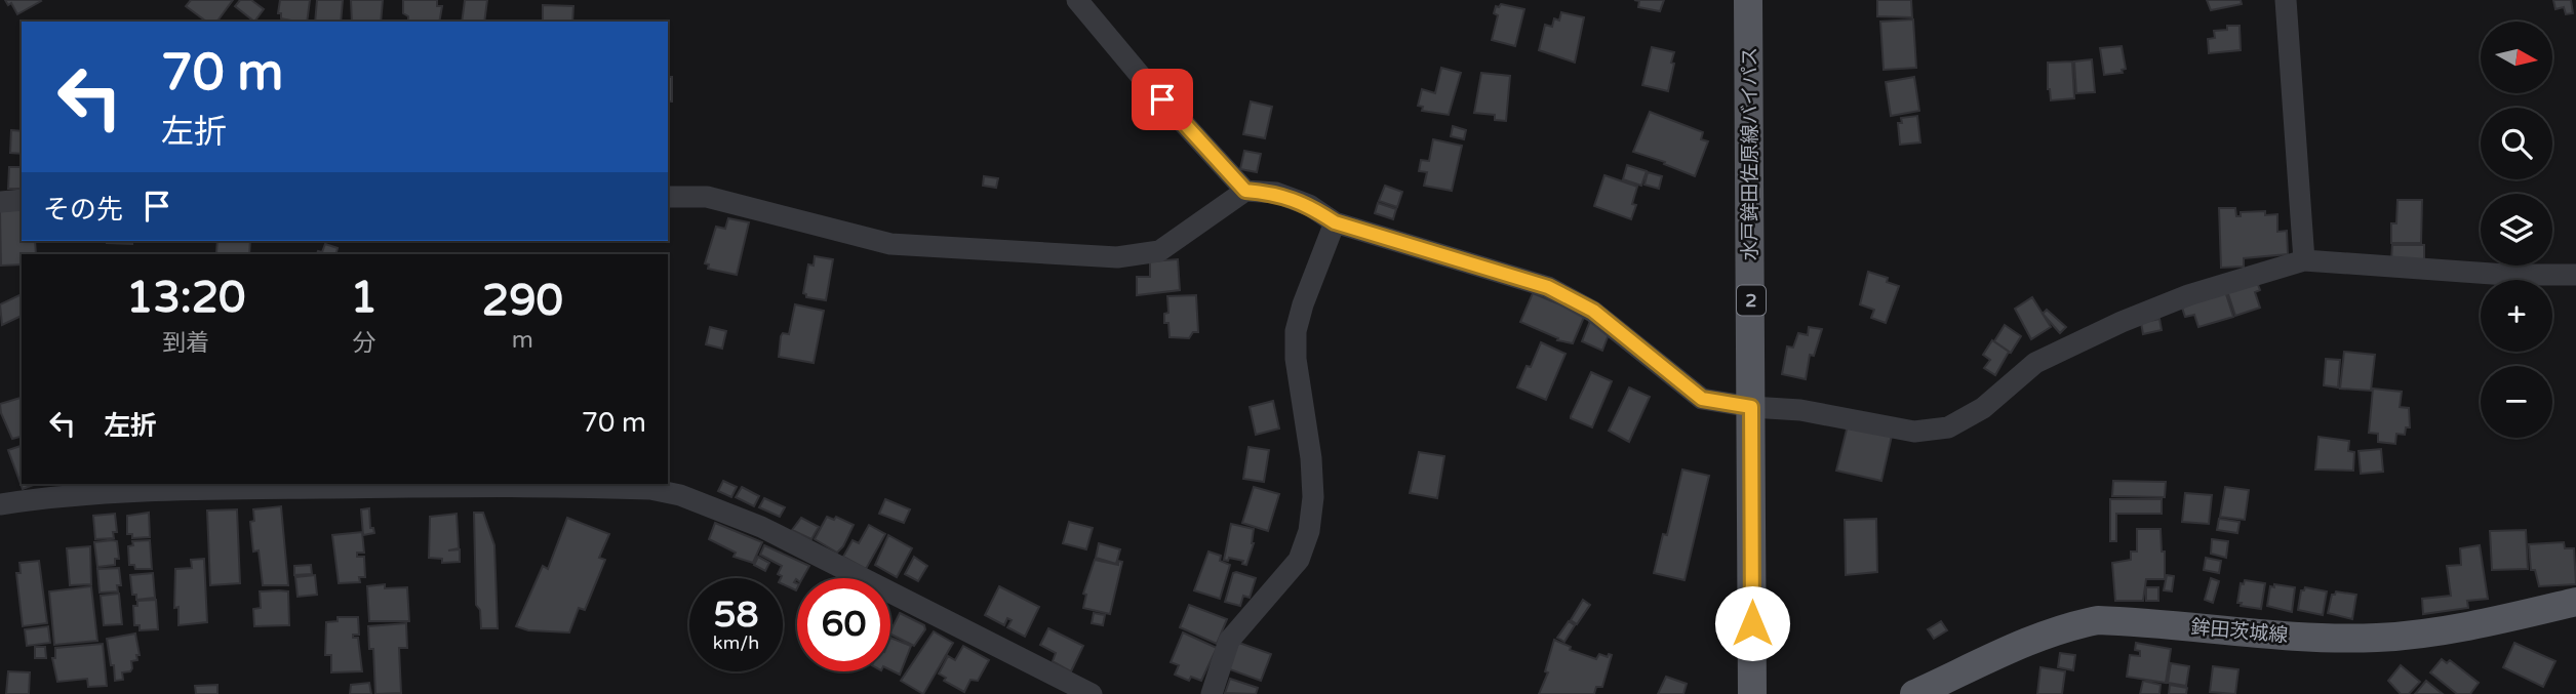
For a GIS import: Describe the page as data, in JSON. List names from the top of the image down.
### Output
{
  "streets": {
    "main road": ["水戸鉾田佐原線バイパス", "2", "鉾田茨城線"]
  },
  "north": "right",
  "page": {
    "map_buttons": ["+", "−"],
    "turn": ["70 m", "左折"],
    "then": "その先",
    "eta": [
      "13:20",
      "到着",
      "1",
      "分",
      "290",
      "m"
    ],
    "list": [
      {
        "name": "左折",
        "value": "70 m"
      }
    ],
    "speed": "58 km/h",
    "limit": "60"
  }
}
